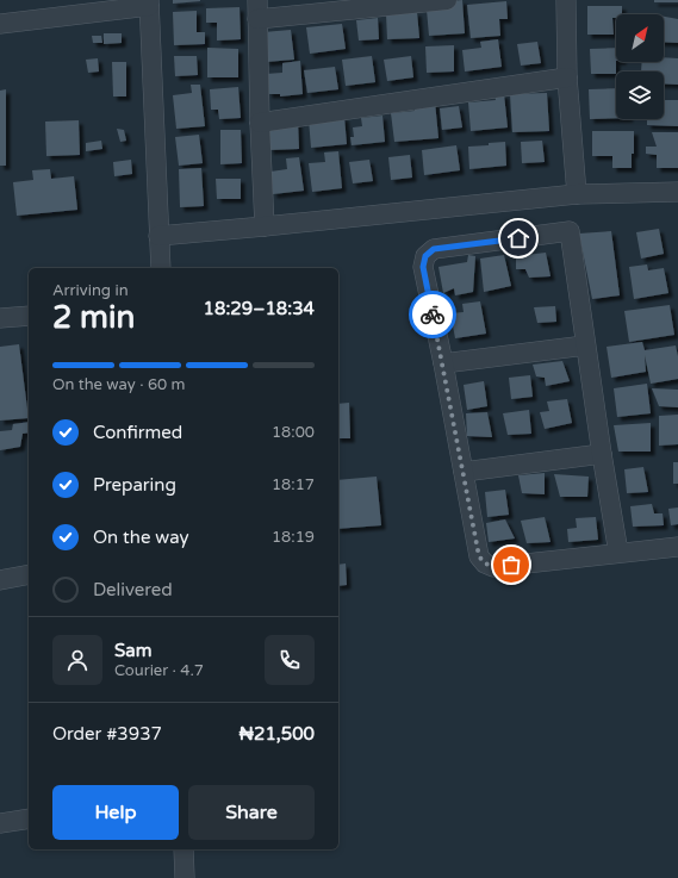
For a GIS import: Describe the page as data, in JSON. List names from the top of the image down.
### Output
{
  "north": "top right",
  "page": {
    "heading": ["2 min", "Arriving in", "18:29–18:34"],
    "panel": [
      "Sam",
      "Courier · 4.7",
      "Order #3937",
      "₦21,500"
    ],
    "bar": "On the way · 60 m",
    "list": [
      ["Confirmed", "18:00"],
      ["Preparing", "18:17"],
      ["On the way", "18:19"],
      "Delivered"
    ],
    "buttons": ["Help", "Share"]
  }
}
